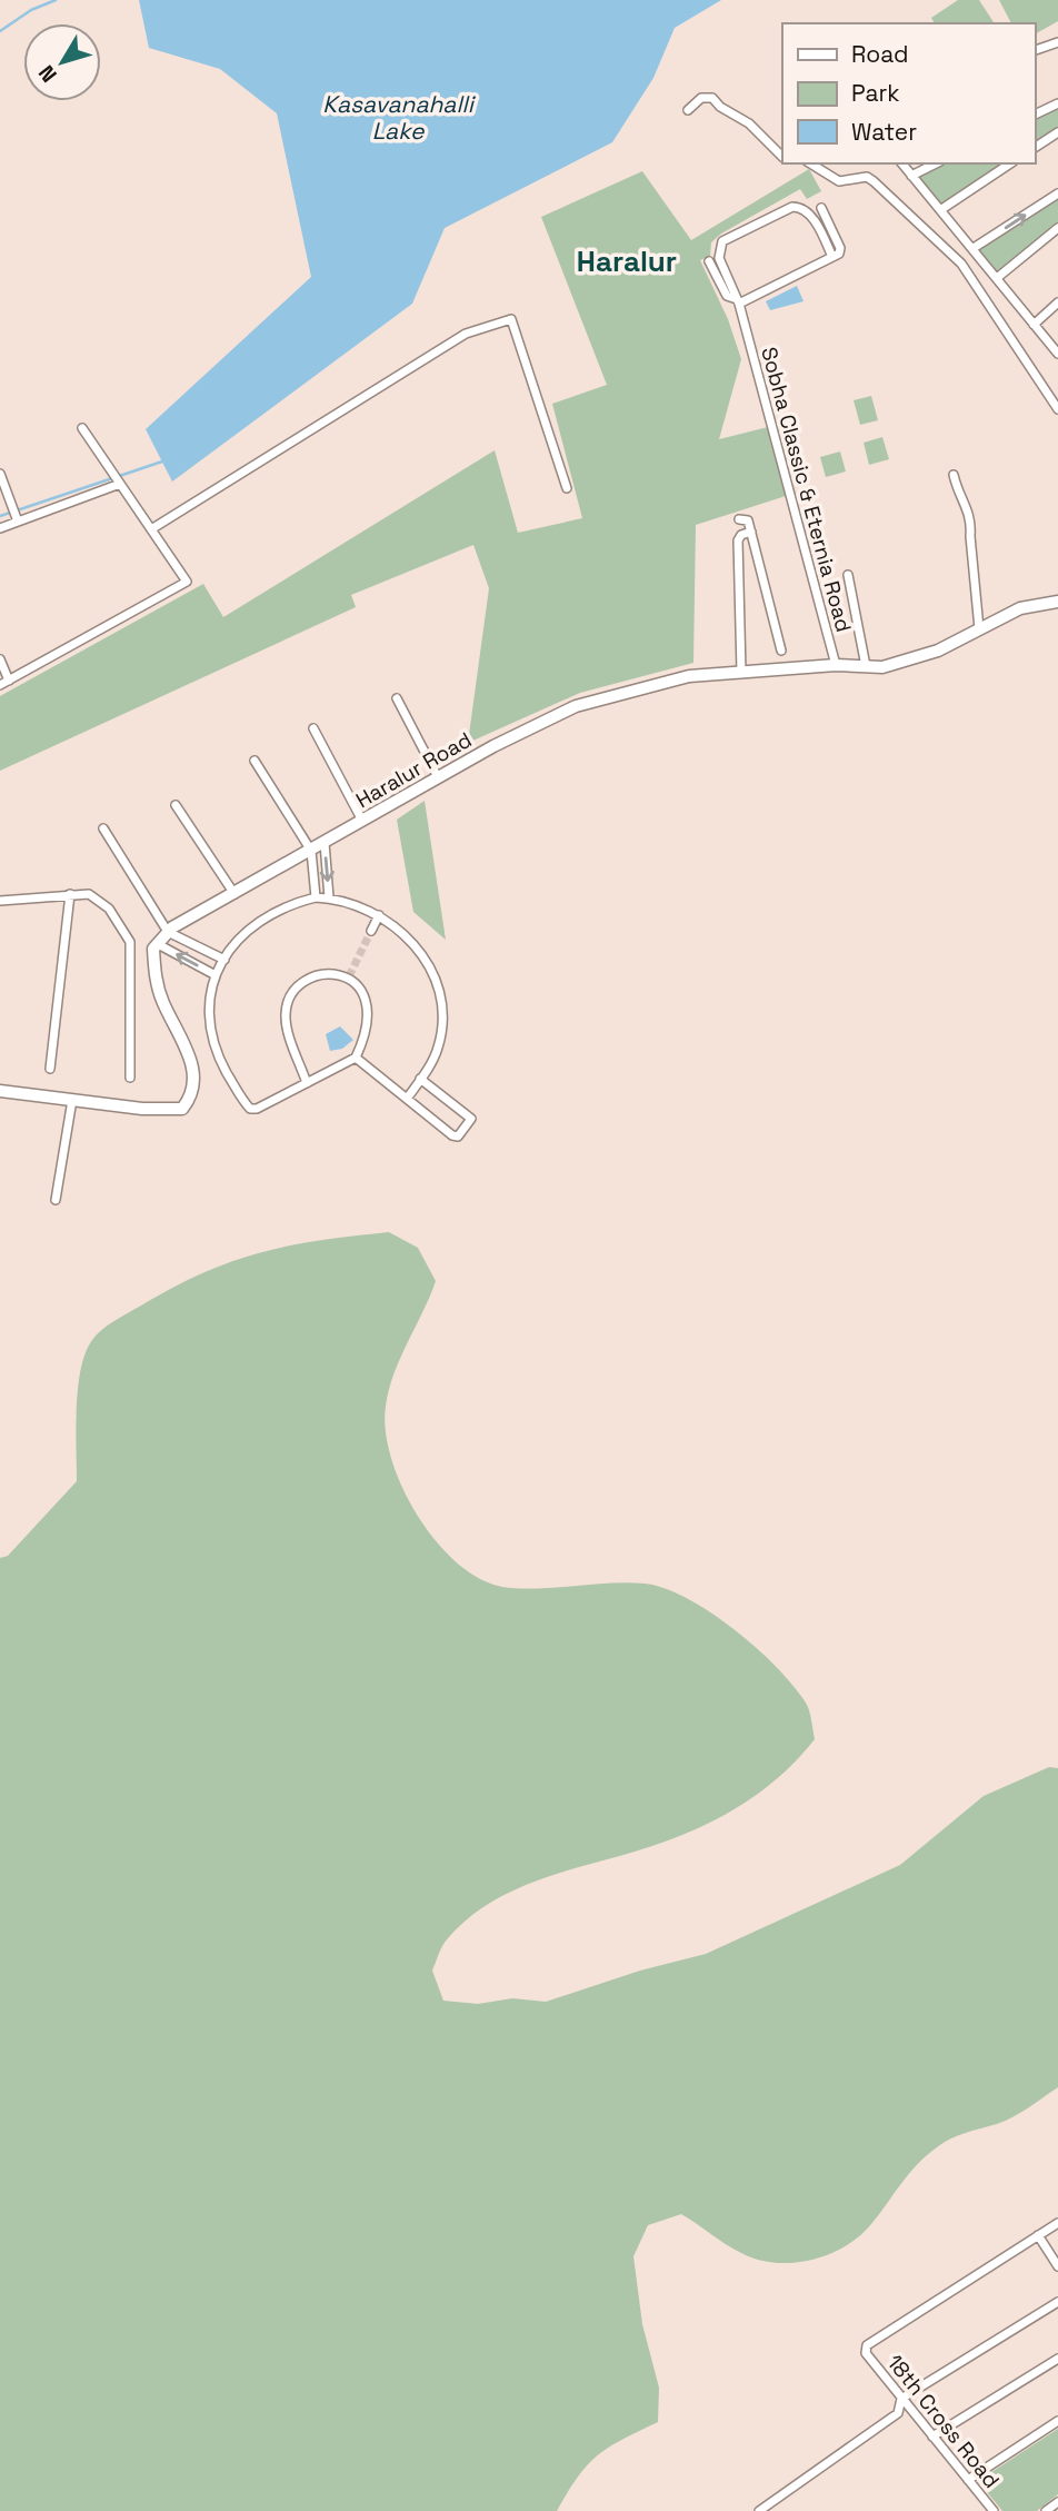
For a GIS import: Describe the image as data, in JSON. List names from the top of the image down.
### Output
{
  "streets": {
    "street": ["Sobha Classic & Eternia Road", "Haralur Road", "18th Cross Road"]
  },
  "crossings": [
    ["Sobha Classic & Eternia Road", "Haralur Road"]
  ],
  "districts": ["Haralur"],
  "water": ["Kasavanahalli Lake"],
  "legend": ["Road", "Park", "Water"],
  "north": "bottom left"
}
